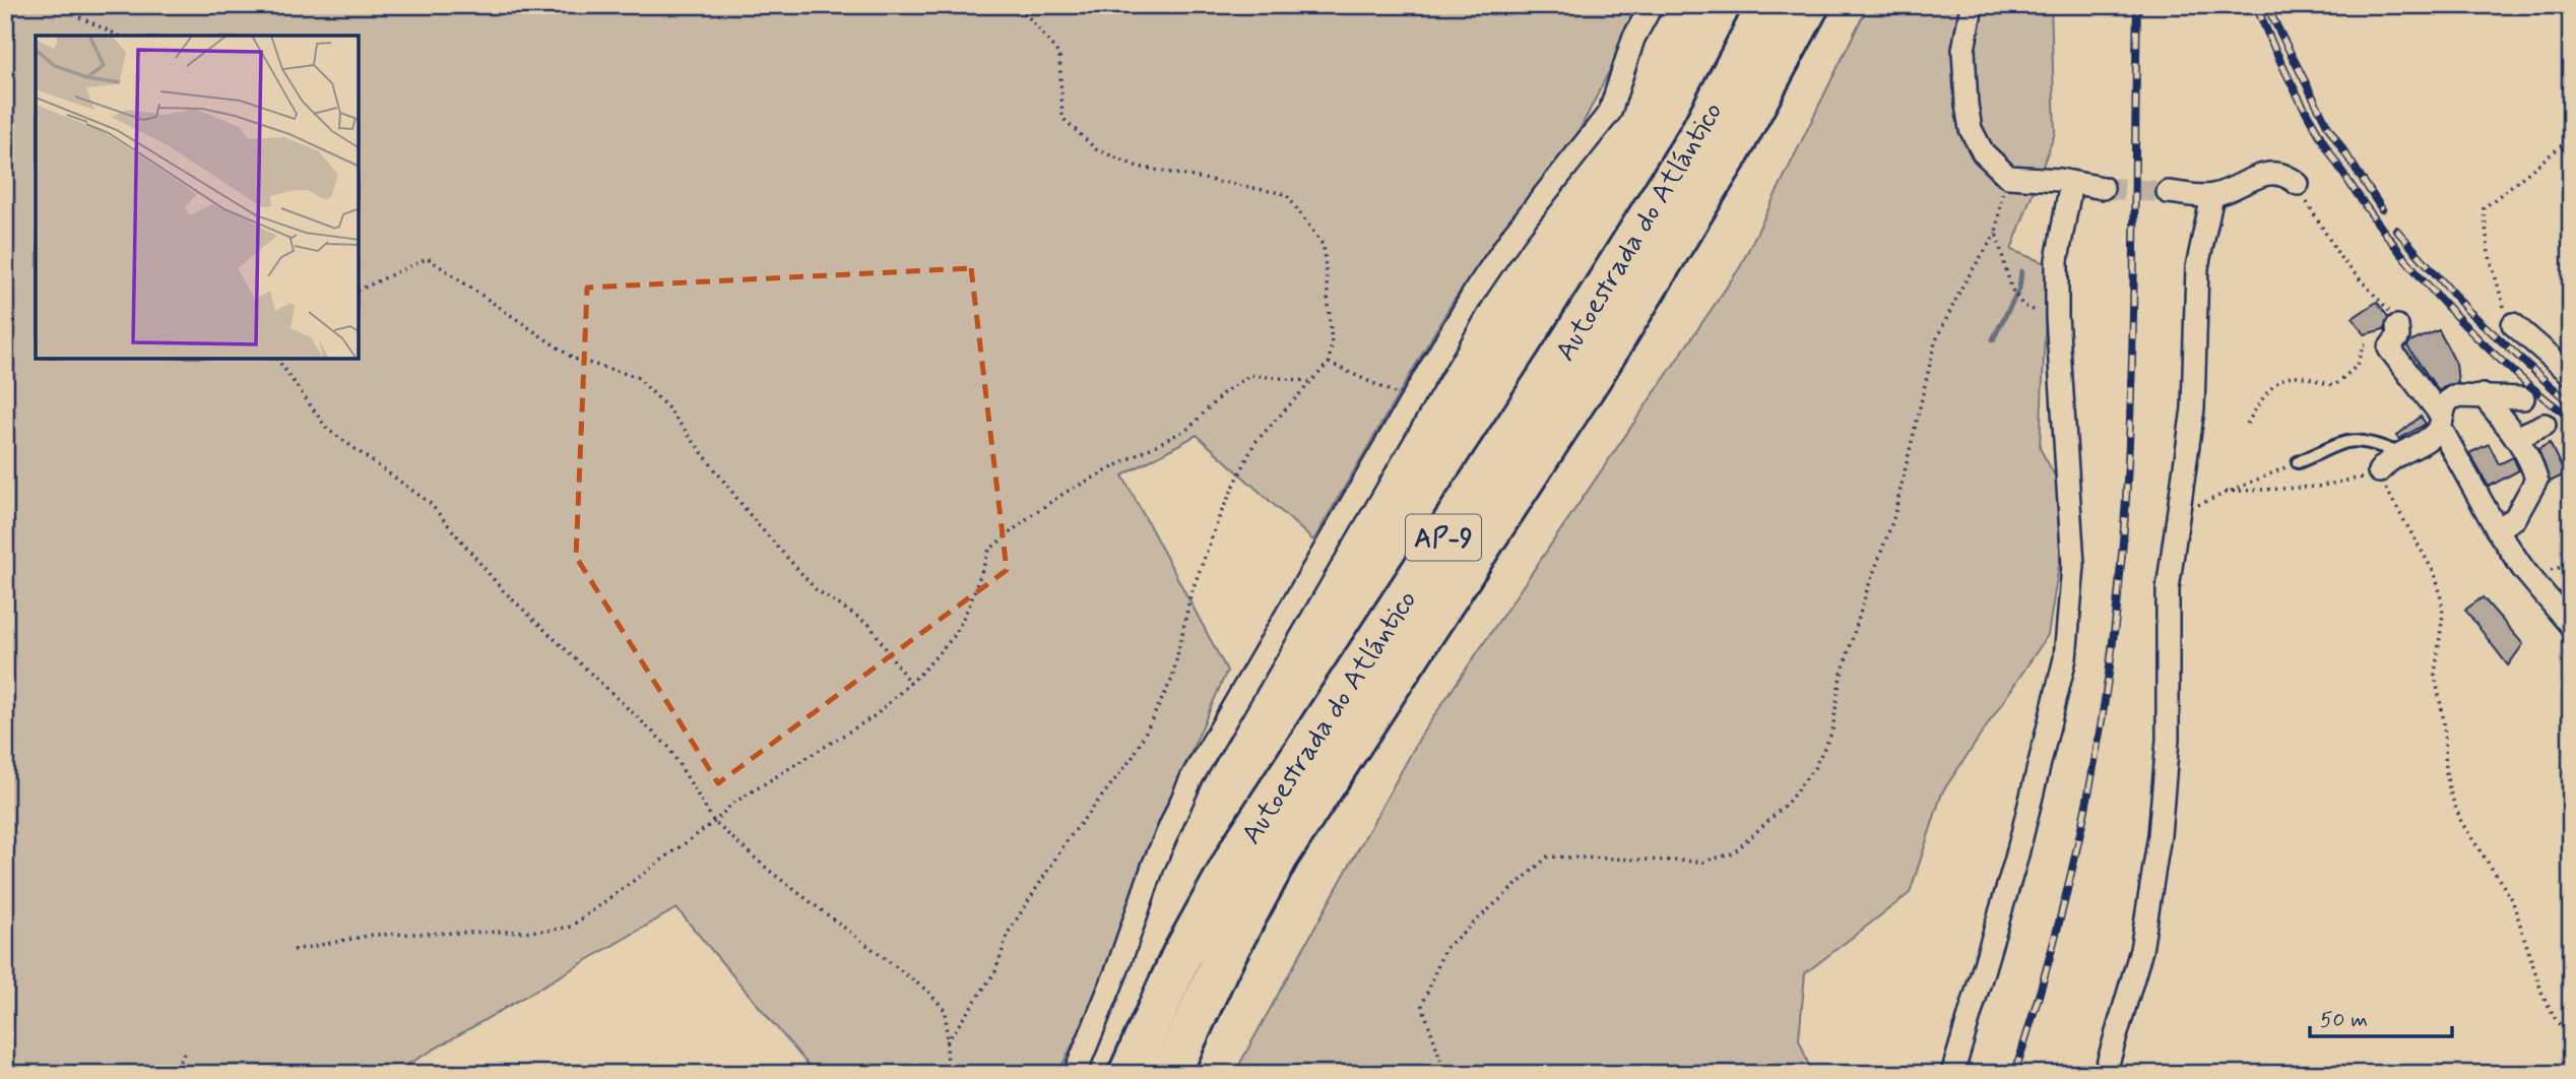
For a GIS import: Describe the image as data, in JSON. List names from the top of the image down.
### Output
{
  "streets": {
    "highway": ["Autoestrada do Atlántico", "AP-9"]
  },
  "scale_bar": "50 m"
}
